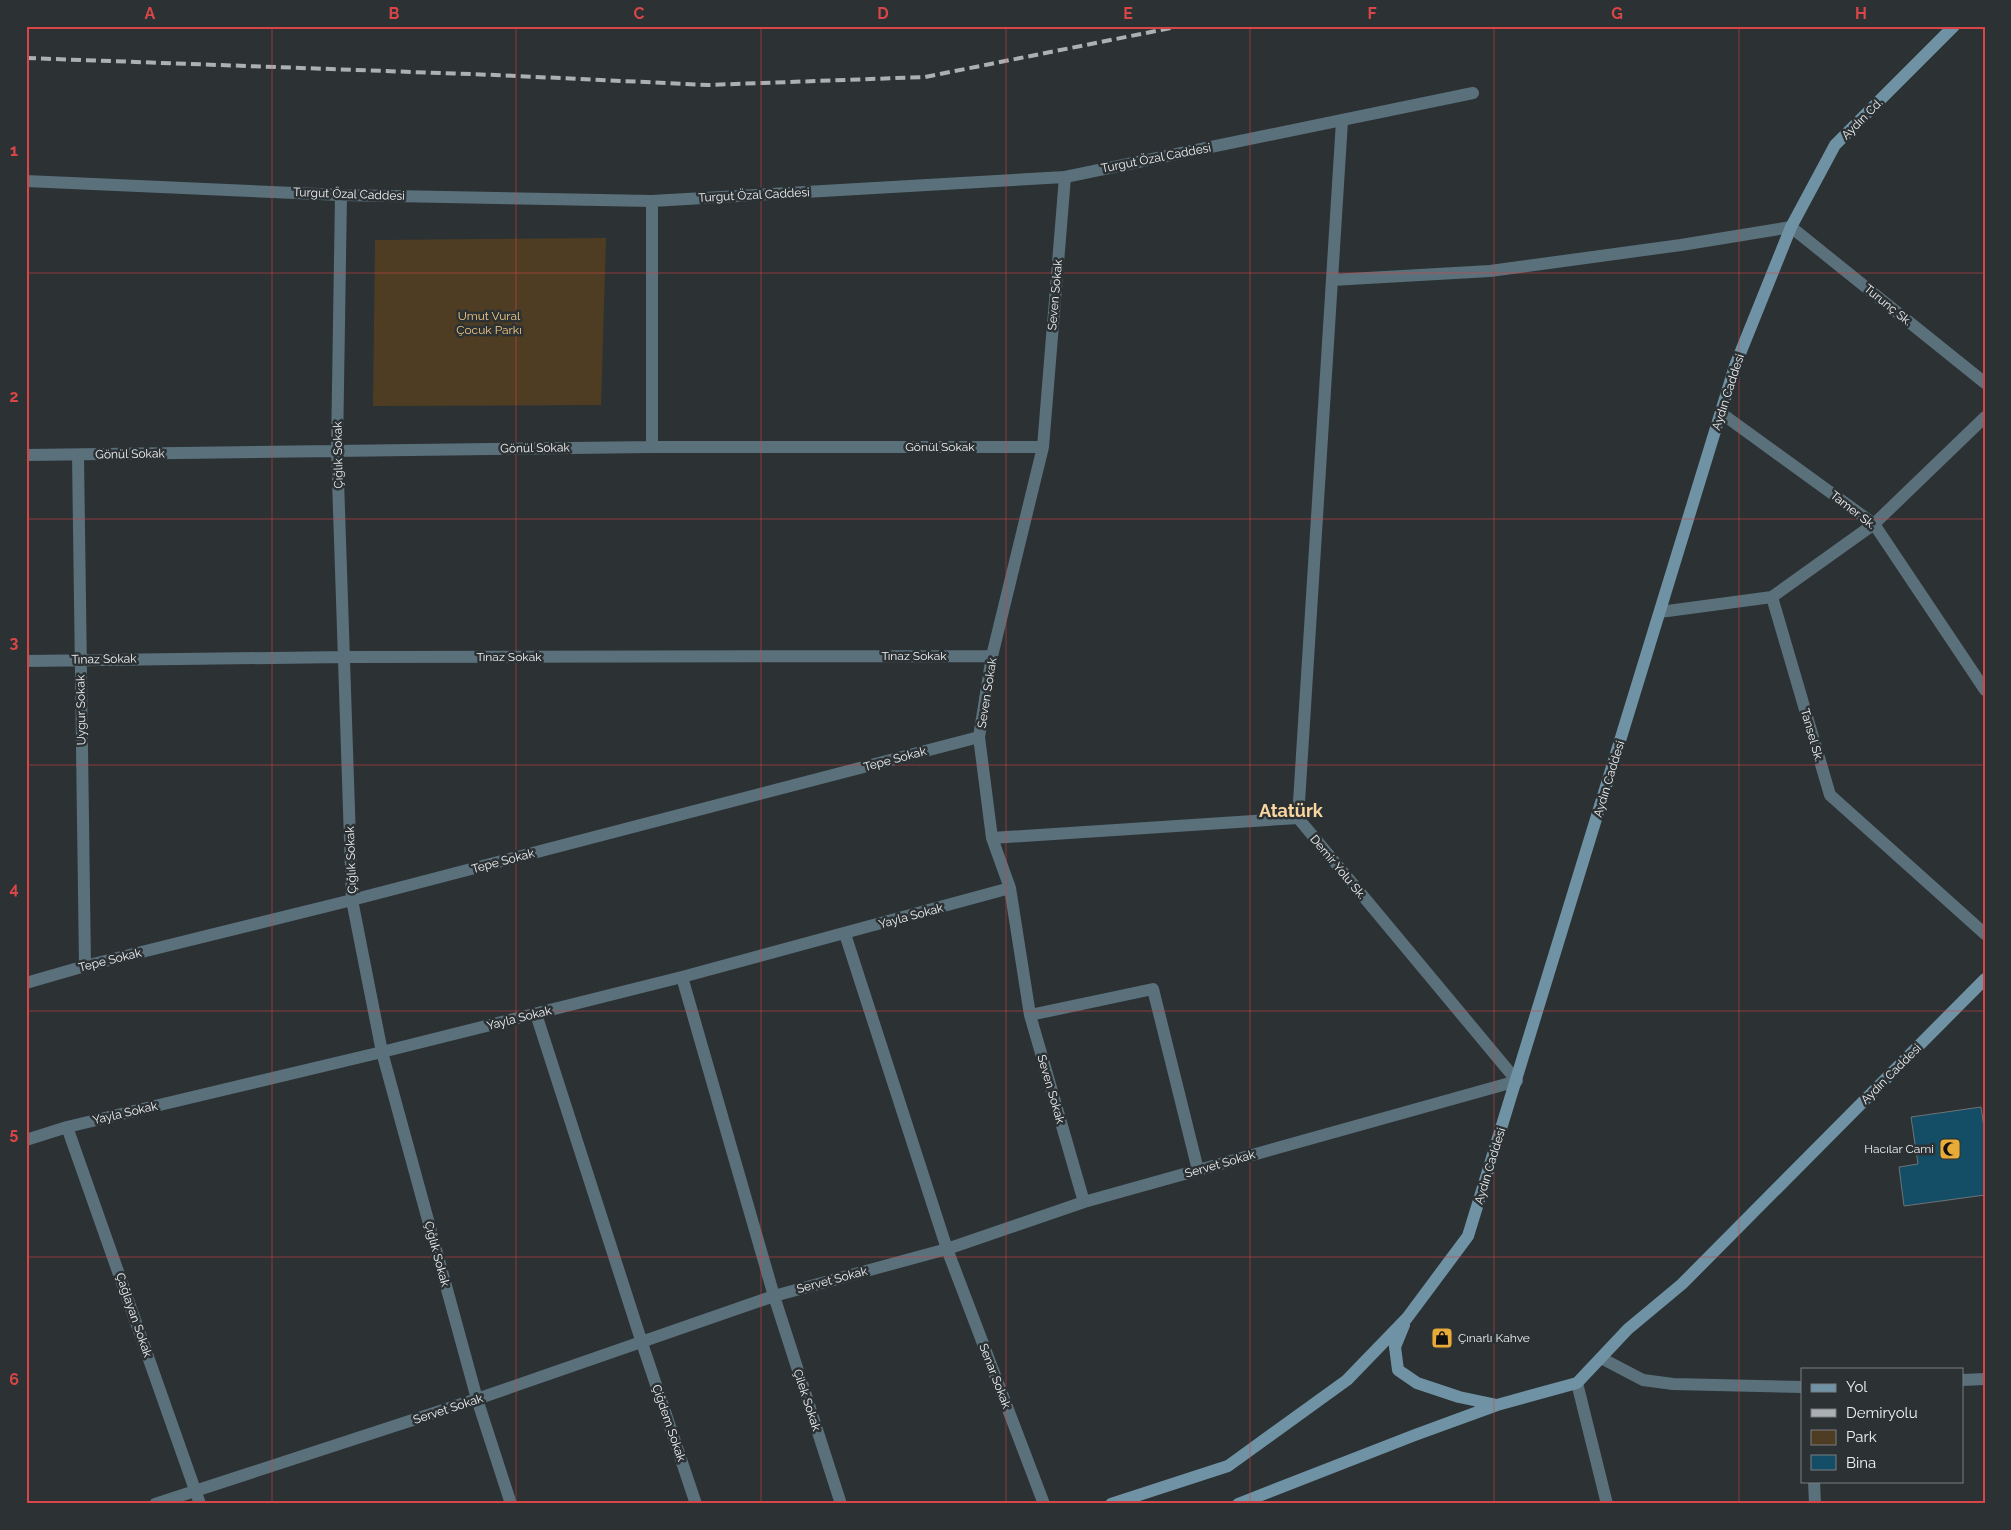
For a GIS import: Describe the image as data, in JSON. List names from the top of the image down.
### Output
{
  "streets": {
    "main road": ["Aydın Cd.", "Aydın Caddesi"],
    "street": [
      "Turgut Özal Caddesi",
      "Seven Sokak",
      "Turunç Sk.",
      "Gönül Sokak",
      "Çığlık Sokak",
      "Tamer Sk.",
      "Tınaz Sokak",
      "Uygur Sokak",
      "Tansel Sk.",
      "Tepe Sokak",
      "Demir Yolu Sk.",
      "Yayla Sokak",
      "Servet Sokak",
      "Çağlayan Sokak",
      "Senar Sokak",
      "Çilek Sokak",
      "Çiğdem Sokak"
    ]
  },
  "crossings": [
    ["Aydın Cd.", "Turunç Sk."],
    ["Aydın Cd.", "Aydın Caddesi"],
    ["Turgut Özal Caddesi", "Seven Sokak"],
    ["Turgut Özal Caddesi", "Çığlık Sokak"],
    ["Seven Sokak", "Gönül Sokak"],
    ["Seven Sokak", "Tınaz Sokak"],
    ["Seven Sokak", "Tepe Sokak"],
    ["Seven Sokak", "Yayla Sokak"],
    ["Seven Sokak", "Servet Sokak"],
    ["Turunç Sk.", "Aydın Caddesi"],
    ["Aydın Caddesi", "Tamer Sk."],
    ["Aydın Caddesi", "Demir Yolu Sk."],
    ["Aydın Caddesi", "Servet Sokak"],
    ["Gönül Sokak", "Çığlık Sokak"],
    ["Gönül Sokak", "Uygur Sokak"],
    ["Çığlık Sokak", "Tınaz Sokak"],
    ["Çığlık Sokak", "Tepe Sokak"],
    ["Çığlık Sokak", "Yayla Sokak"],
    ["Çığlık Sokak", "Servet Sokak"],
    ["Tınaz Sokak", "Uygur Sokak"],
    ["Uygur Sokak", "Tepe Sokak"],
    ["Demir Yolu Sk.", "Servet Sokak"],
    ["Yayla Sokak", "Çağlayan Sokak"],
    ["Yayla Sokak", "Senar Sokak"],
    ["Yayla Sokak", "Çilek Sokak"],
    ["Yayla Sokak", "Çiğdem Sokak"],
    ["Servet Sokak", "Çağlayan Sokak"],
    ["Servet Sokak", "Senar Sokak"],
    ["Servet Sokak", "Çilek Sokak"],
    ["Servet Sokak", "Çiğdem Sokak"]
  ],
  "districts": ["Atatürk"],
  "parks": ["Umut Vural Çocuk Parkı"],
  "places": {
    "mosque": ["Hacılar Cami"],
    "shop": ["Çınarlı Kahve"]
  },
  "legend": [
    "Yol",
    "Demiryolu",
    "Park",
    "Bina"
  ],
  "grid": {
    "columns": [
      "A",
      "B",
      "C",
      "D",
      "E",
      "F",
      "G",
      "H"
    ],
    "rows": [
      "1",
      "2",
      "3",
      "4",
      "5",
      "6"
    ]
  }
}
